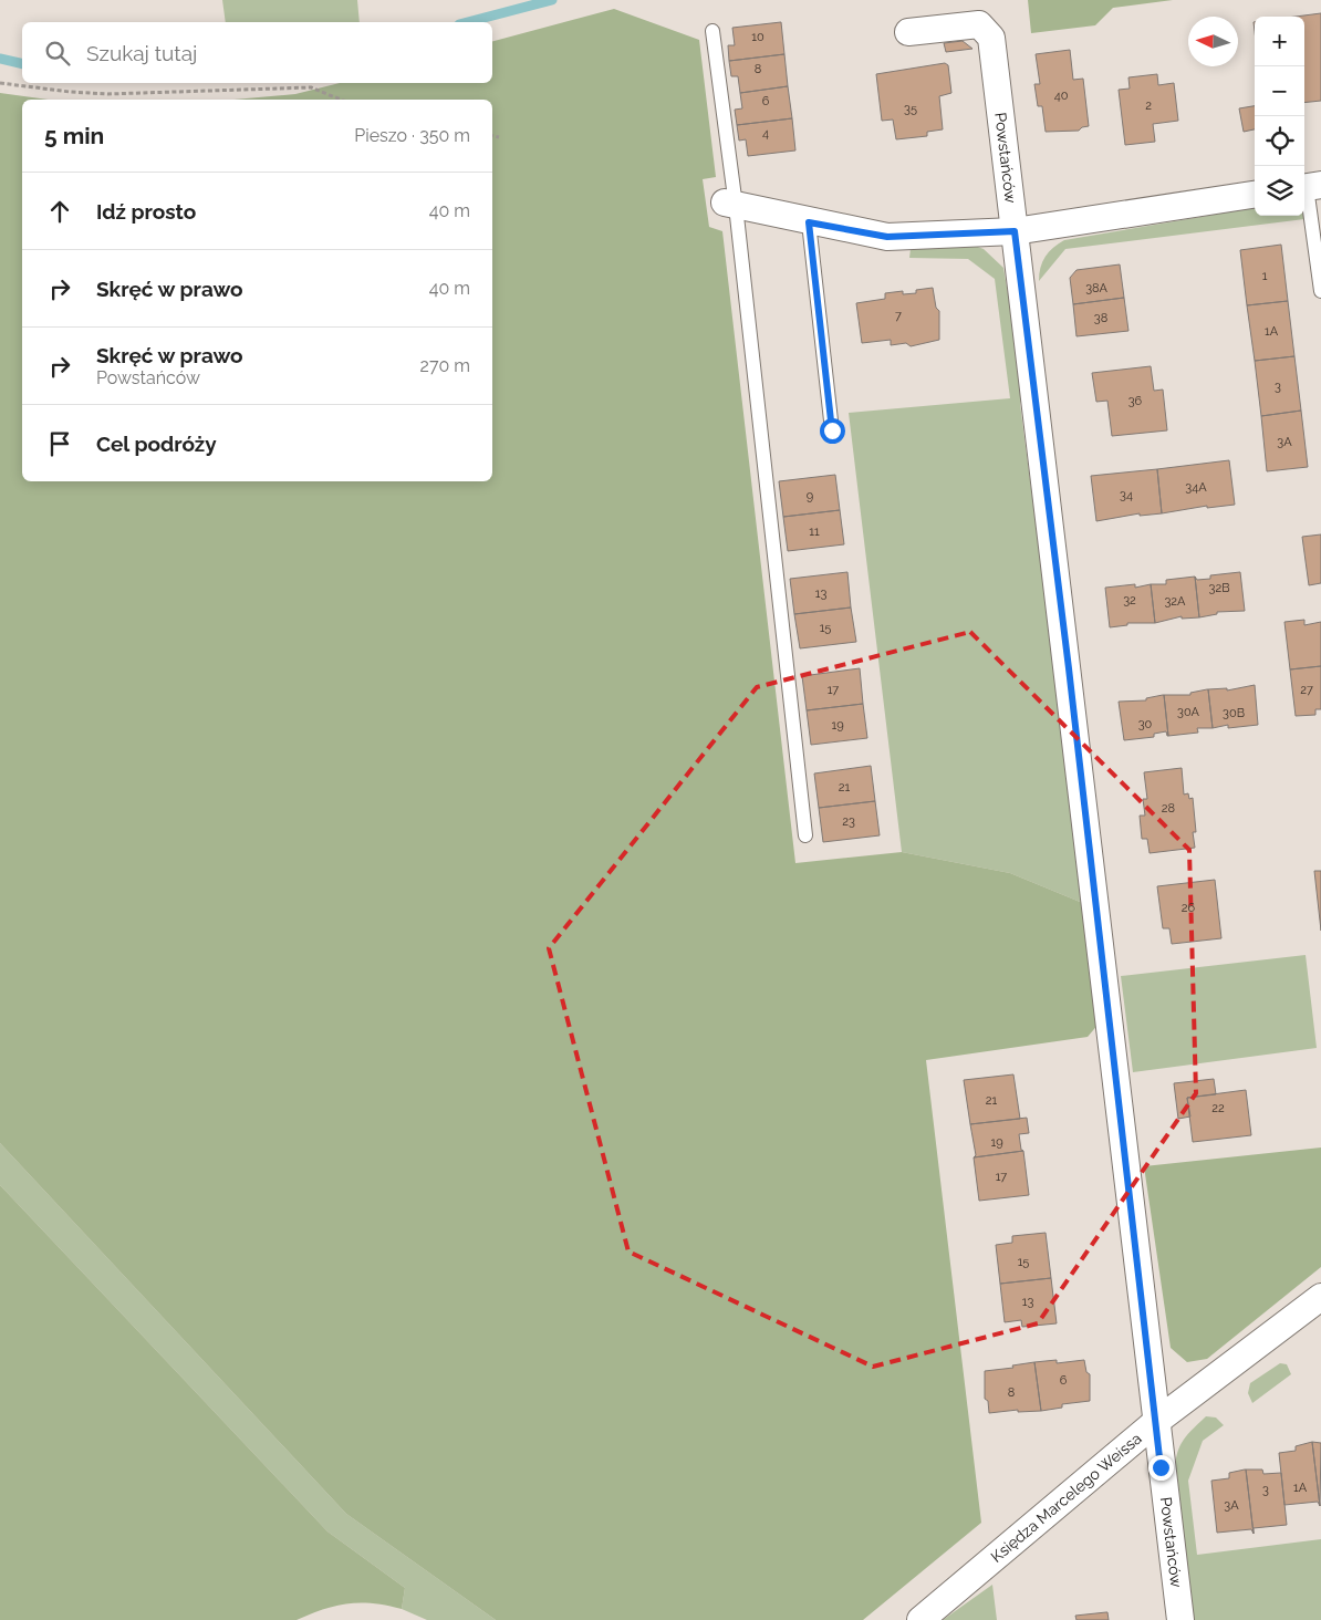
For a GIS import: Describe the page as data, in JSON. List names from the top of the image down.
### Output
{
  "streets": {
    "street": ["Powstańców", "Księdza Marcelego Weissa"]
  },
  "crossings": [
    ["Powstańców", "Księdza Marcelego Weissa"]
  ],
  "house_numbers": [
    "10",
    "8",
    "40",
    "6",
    "2",
    "35",
    "4",
    "1",
    "38A",
    "7",
    "38",
    "1A",
    "3",
    "36",
    "3A",
    "34A",
    "34",
    "9",
    "11",
    "32B",
    "13",
    "32",
    "32A",
    "15",
    "17",
    "27",
    "30A",
    "30B",
    "30",
    "19",
    "21",
    "28",
    "23",
    "26",
    "21",
    "22",
    "19",
    "17",
    "15",
    "13",
    "6",
    "8",
    "1A",
    "3",
    "3A"
  ],
  "north": "left",
  "page": {
    "map_buttons": ["+", "−"],
    "search": "Szukaj tutaj",
    "heading": ["5 min", "Pieszo · 350 m"],
    "list": [
      ["Idź prosto", "40 m"],
      ["Skręć w prawo", "40 m"],
      ["Skręć w prawo", "Powstańców", "270 m"],
      "Cel podróży"
    ]
  }
}
